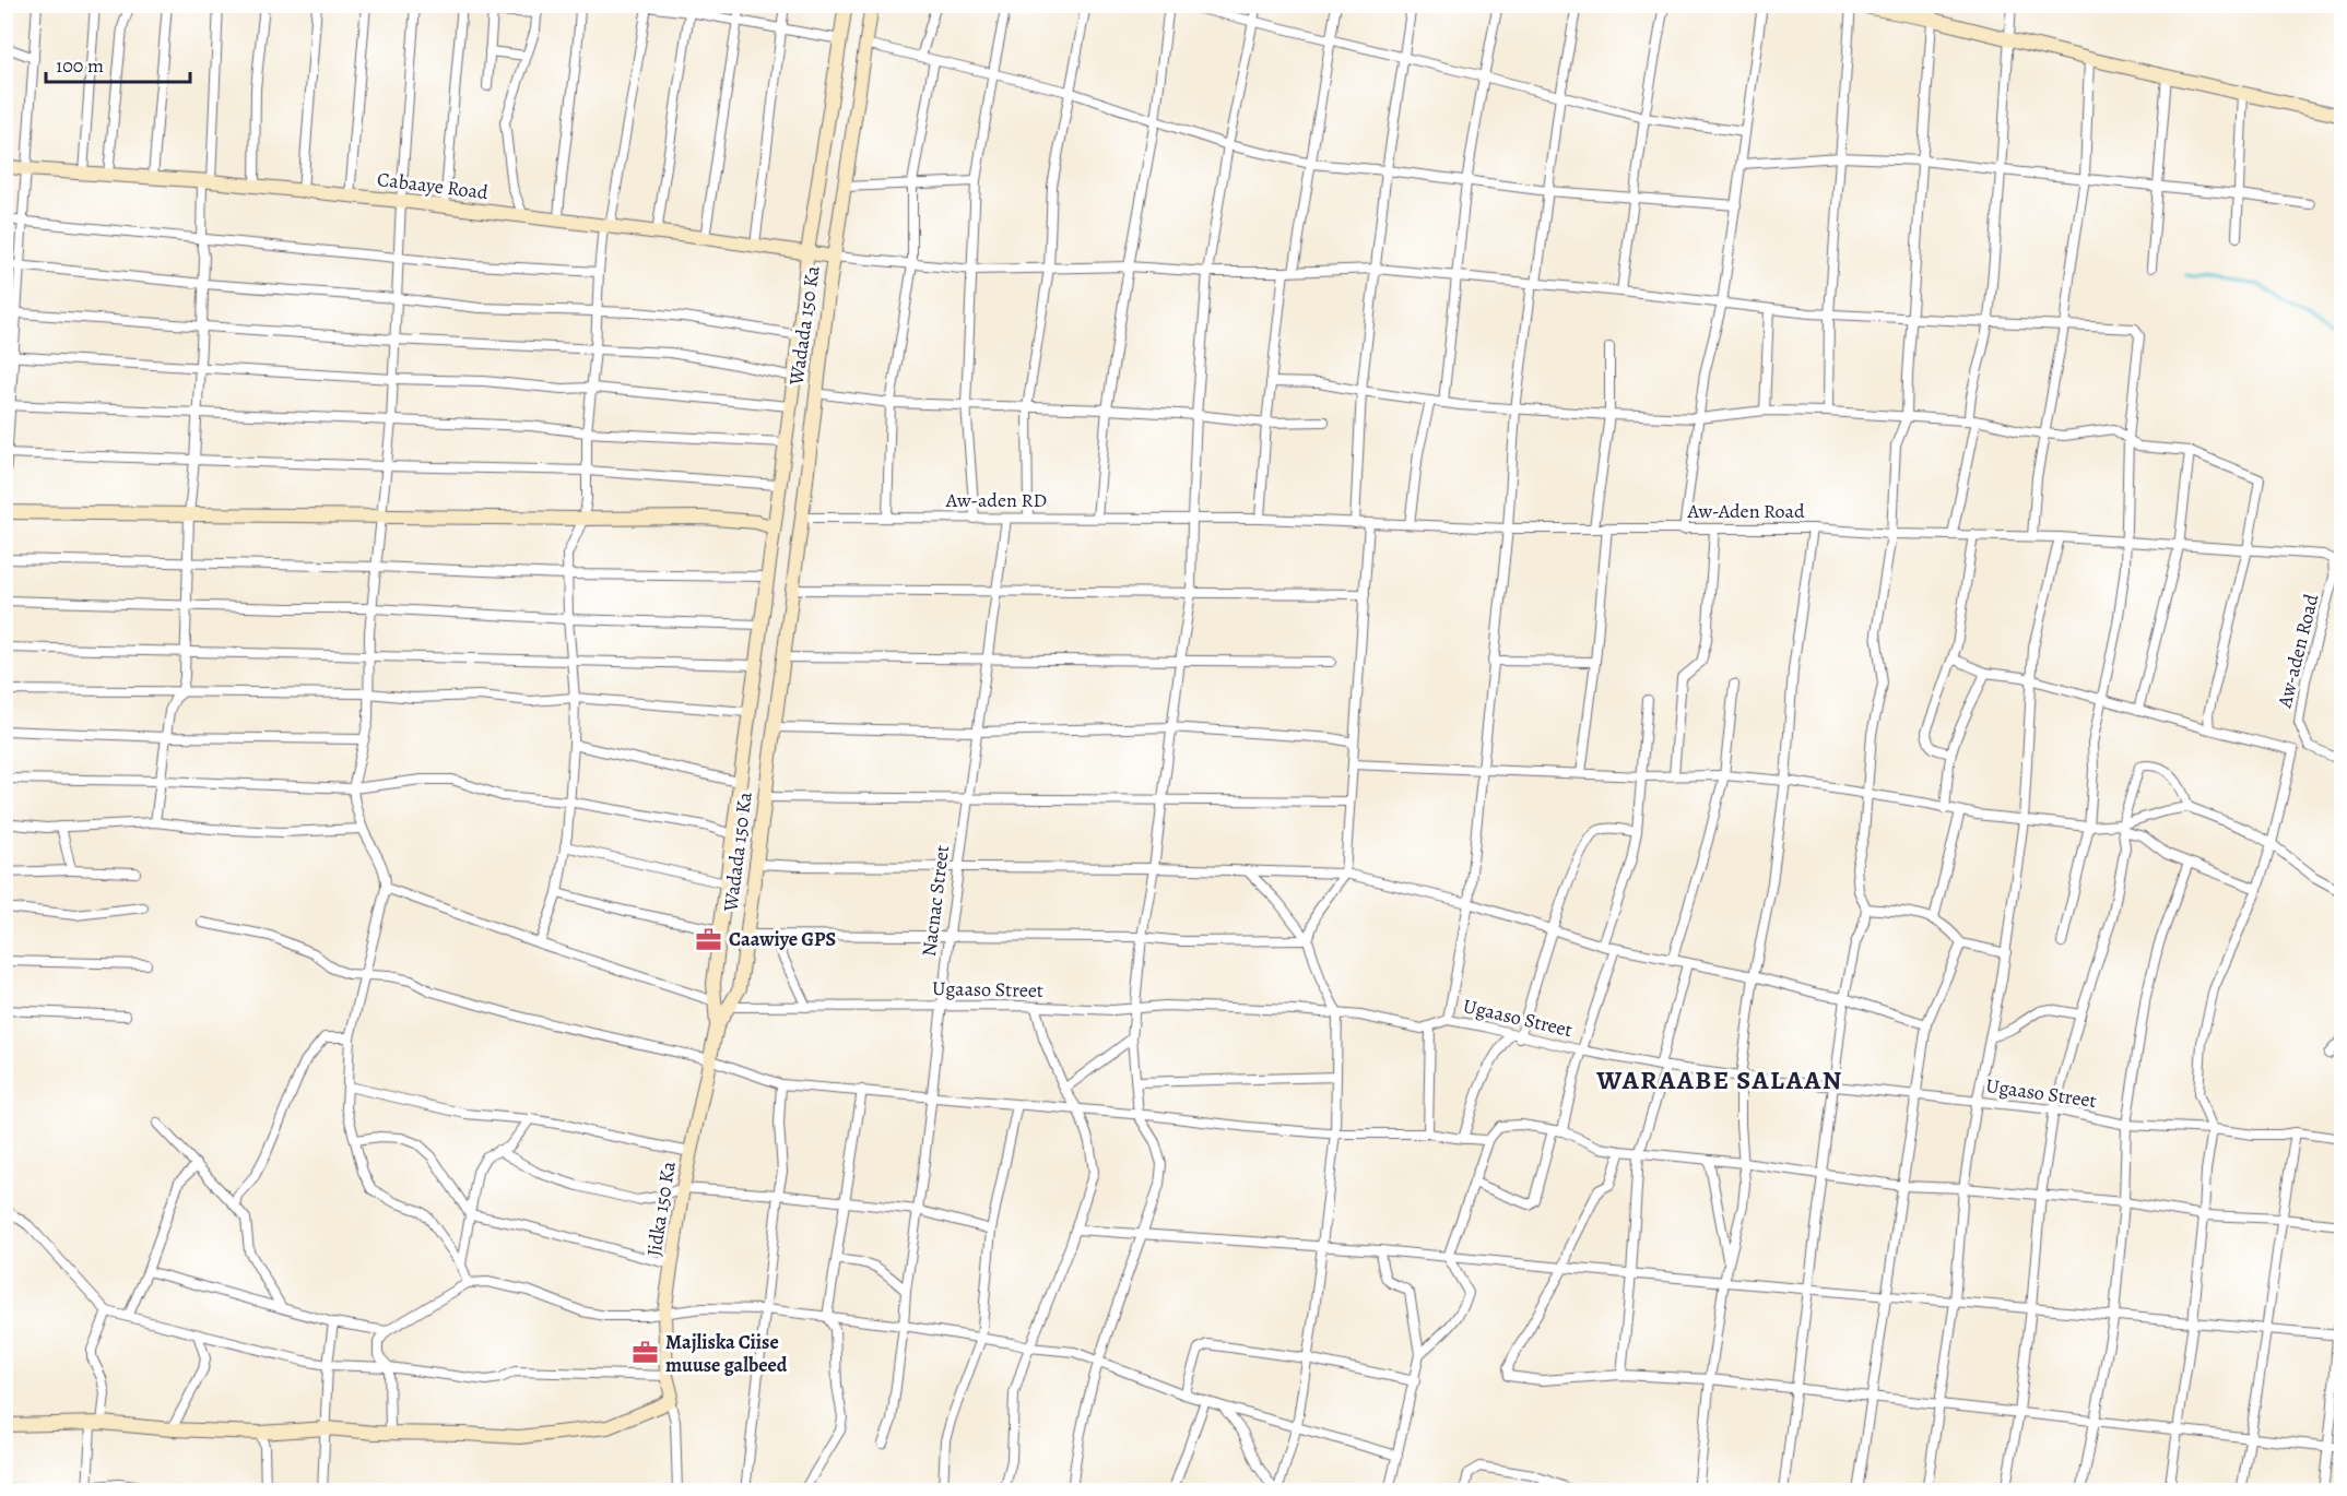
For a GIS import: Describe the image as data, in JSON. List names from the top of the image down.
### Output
{
  "streets": {
    "street": [
      "Cabaaye Road",
      "Wadada 150 Ka",
      "Aw-aden RD",
      "Aw-Aden Road",
      "Aw-aden Road",
      "Nacnac Street",
      "Ugaaso Street",
      "Jidka 150 Ka"
    ]
  },
  "crossings": [
    ["Cabaaye Road", "Wadada 150 Ka"],
    ["Wadada 150 Ka", "Aw-aden RD"],
    ["Wadada 150 Ka", "Ugaaso Street"],
    ["Wadada 150 Ka", "Jidka 150 Ka"],
    ["Aw-aden RD", "Aw-Aden Road"],
    ["Aw-aden RD", "Nacnac Street"],
    ["Aw-Aden Road", "Aw-aden Road"],
    ["Nacnac Street", "Ugaaso Street"]
  ],
  "districts": ["WARAABE SALAAN"],
  "places": {
    "office": ["Caawiye GPS", "Majliska Ciise muuse galbeed"]
  },
  "scale_bar": "100 m"
}
